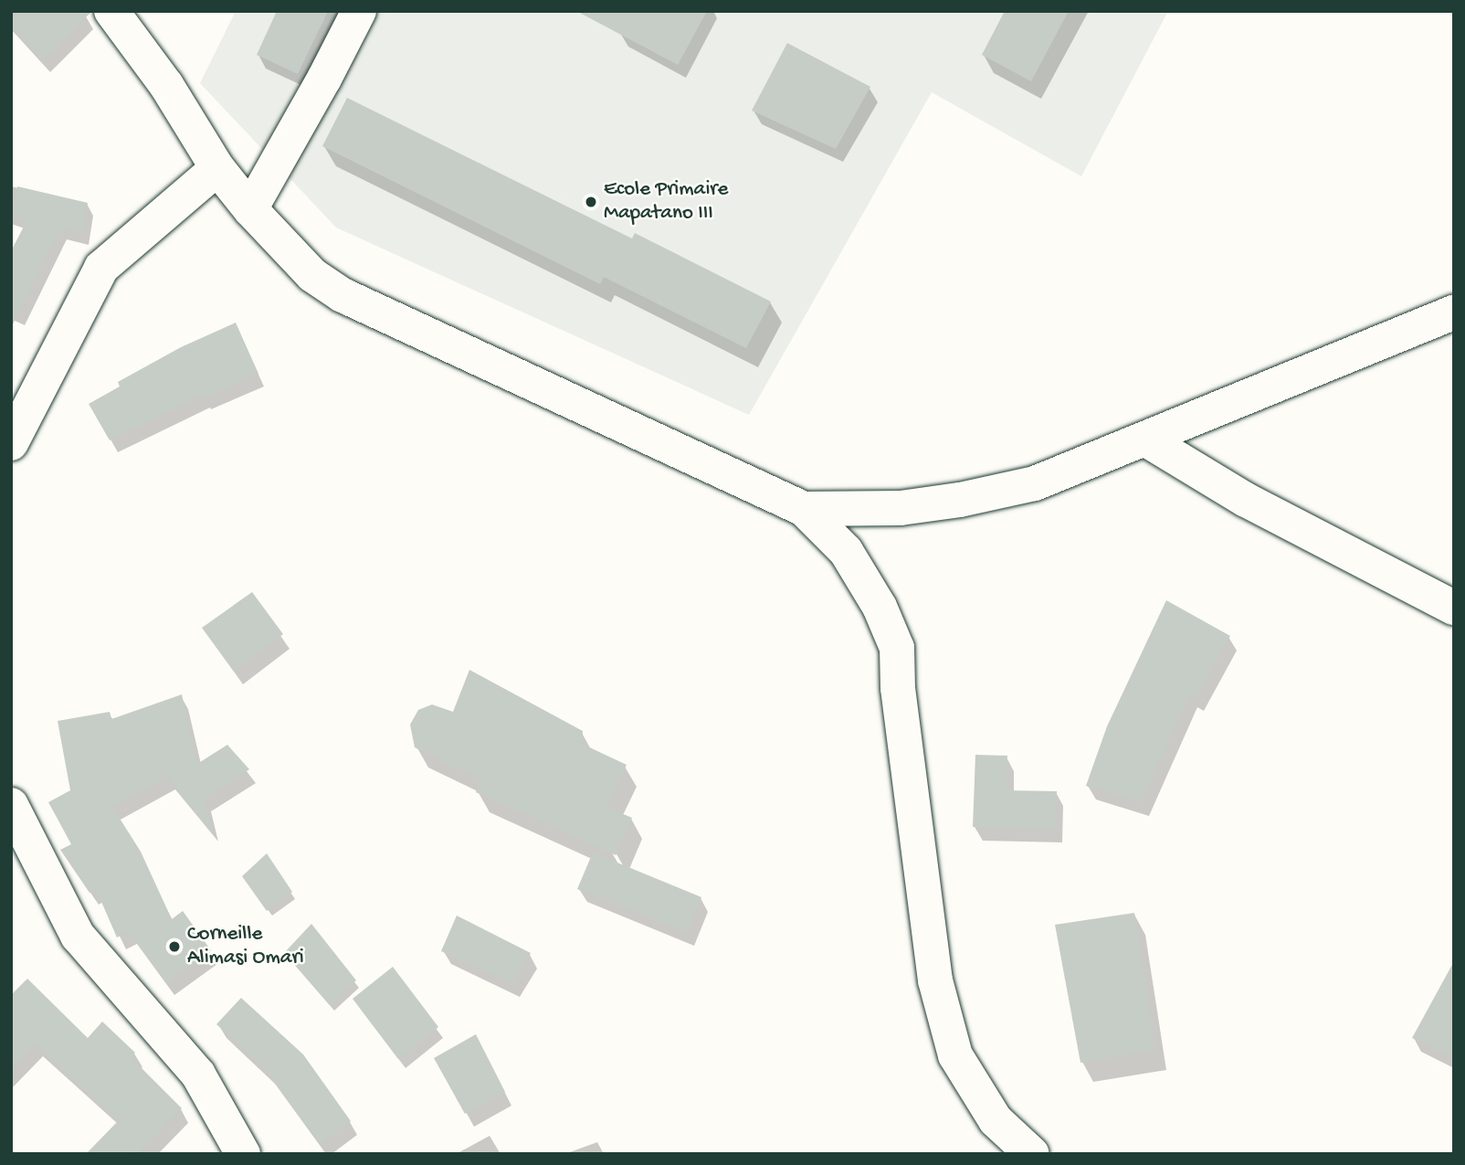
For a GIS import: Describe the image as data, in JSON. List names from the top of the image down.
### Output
{
  "places": ["Ecole Primaire Mapatano III", "Corneille Alimasi Omari"]
}
